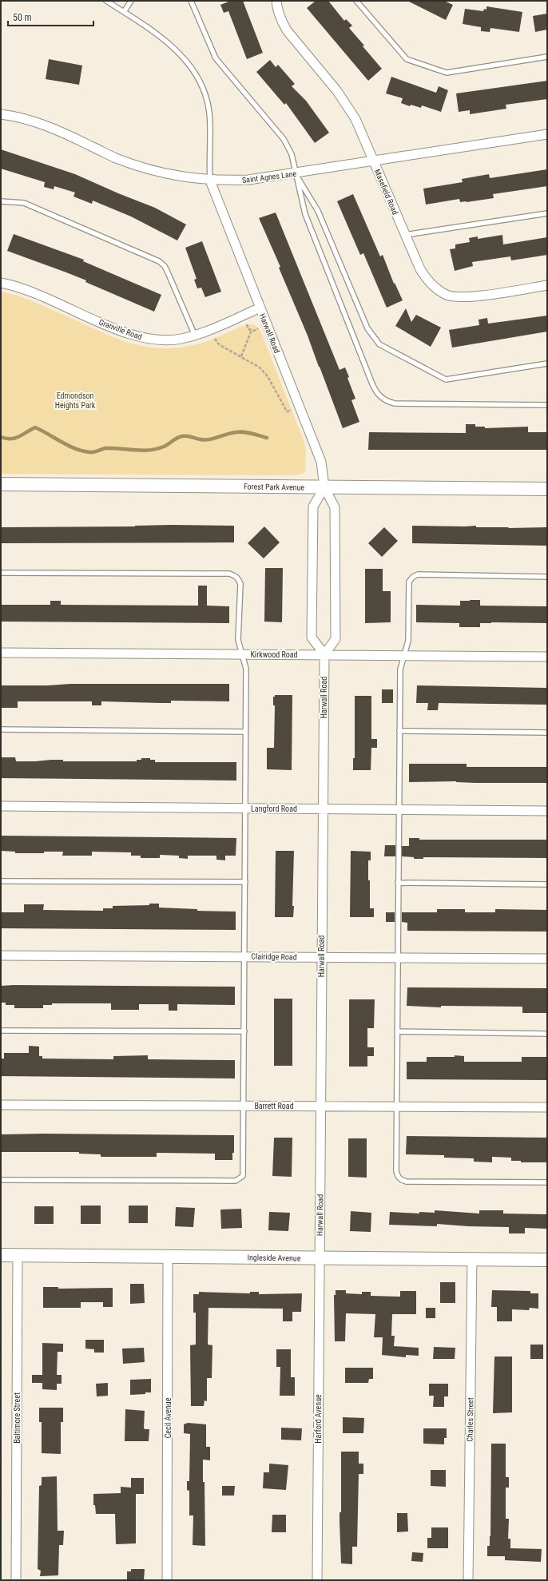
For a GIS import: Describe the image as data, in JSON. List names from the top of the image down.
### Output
{
  "streets": {
    "main road": ["Forest Park Avenue", "Ingleside Avenue"],
    "street": [
      "Saint Agnes Lane",
      "Masefield Road",
      "Granville Road",
      "Harwall Road",
      "Kirkwood Road",
      "Langford Road",
      "Clairidge Road",
      "Barrett Road",
      "Baltimore Street",
      "Cecil Avenue",
      "Harford Avenue",
      "Charles Street"
    ]
  },
  "crossings": [
    ["Saint Agnes Lane", "Masefield Road"],
    ["Saint Agnes Lane", "Harwall Road"],
    ["Granville Road", "Harwall Road"],
    ["Harwall Road", "Forest Park Avenue"],
    ["Harwall Road", "Kirkwood Road"],
    ["Harwall Road", "Langford Road"],
    ["Harwall Road", "Clairidge Road"],
    ["Harwall Road", "Barrett Road"],
    ["Harwall Road", "Ingleside Avenue"],
    ["Harwall Road", "Harford Avenue"],
    ["Ingleside Avenue", "Baltimore Street"],
    ["Ingleside Avenue", "Cecil Avenue"],
    ["Ingleside Avenue", "Harford Avenue"],
    ["Ingleside Avenue", "Charles Street"]
  ],
  "parks": ["Edmondson Heights Park"],
  "scale_bar": "50 m"
}
